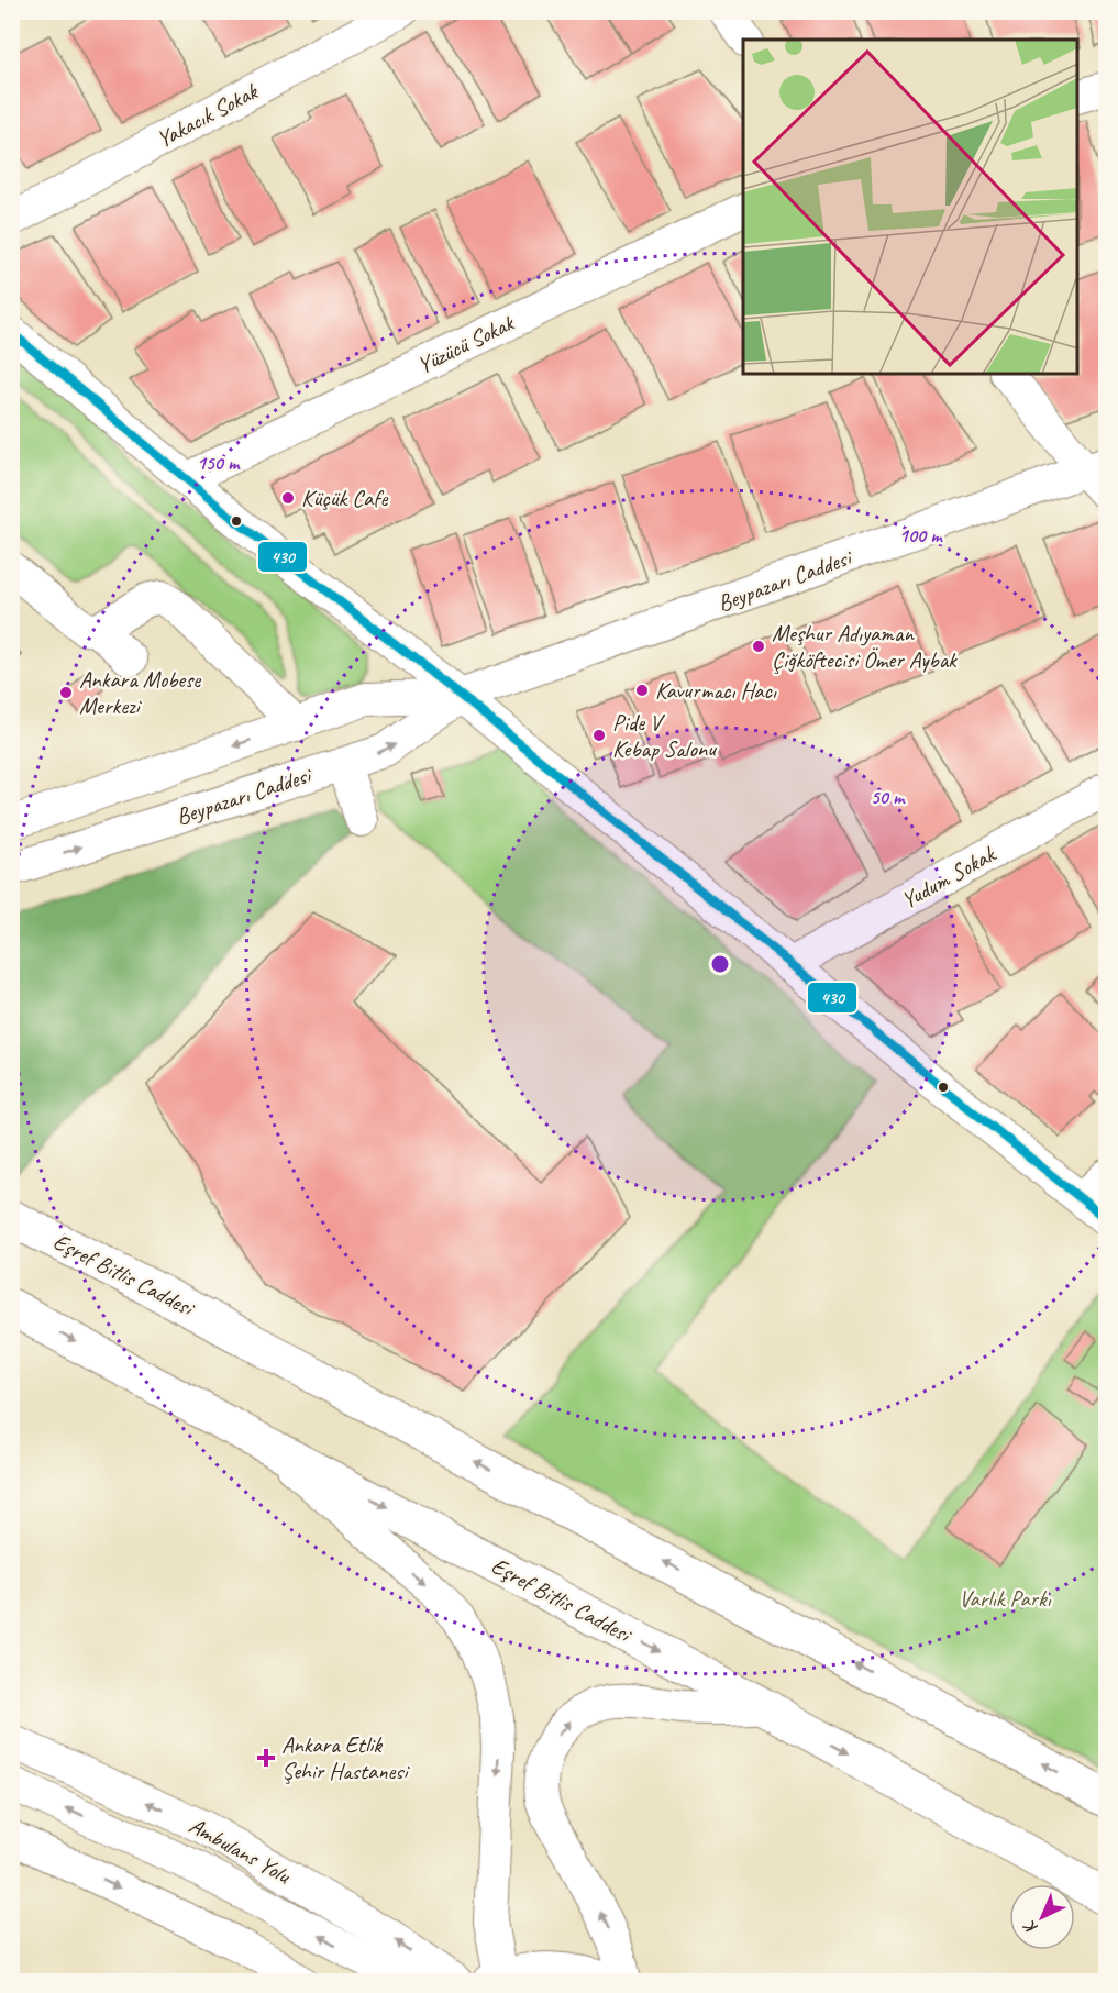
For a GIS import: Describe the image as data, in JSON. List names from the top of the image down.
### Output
{
  "streets": {
    "main road": ["Eşref Bitlis Caddesi"],
    "street": [
      "Yakacık Sokak",
      "Yüzücü Sokak",
      "Beypazarı Caddesi",
      "Yudum Sokak",
      "Ambulans Yolu"
    ]
  },
  "parks": ["Varlık Parkı"],
  "places": {
    "other": [
      "Küçük Cafe",
      "Meşhur Adıyaman Çiğköftecisi Ömer Aybak",
      "Kavurmacı Hacı",
      "Ankara Mobese Merkezi",
      "Pide V Kebap Salonu"
    ],
    "health": ["Ankara Etlik Şehir Hastanesi"]
  },
  "lines": ["transit line 430"],
  "north": "bottom left",
  "rings": ["150 m", "100 m", "50 m"]
}
